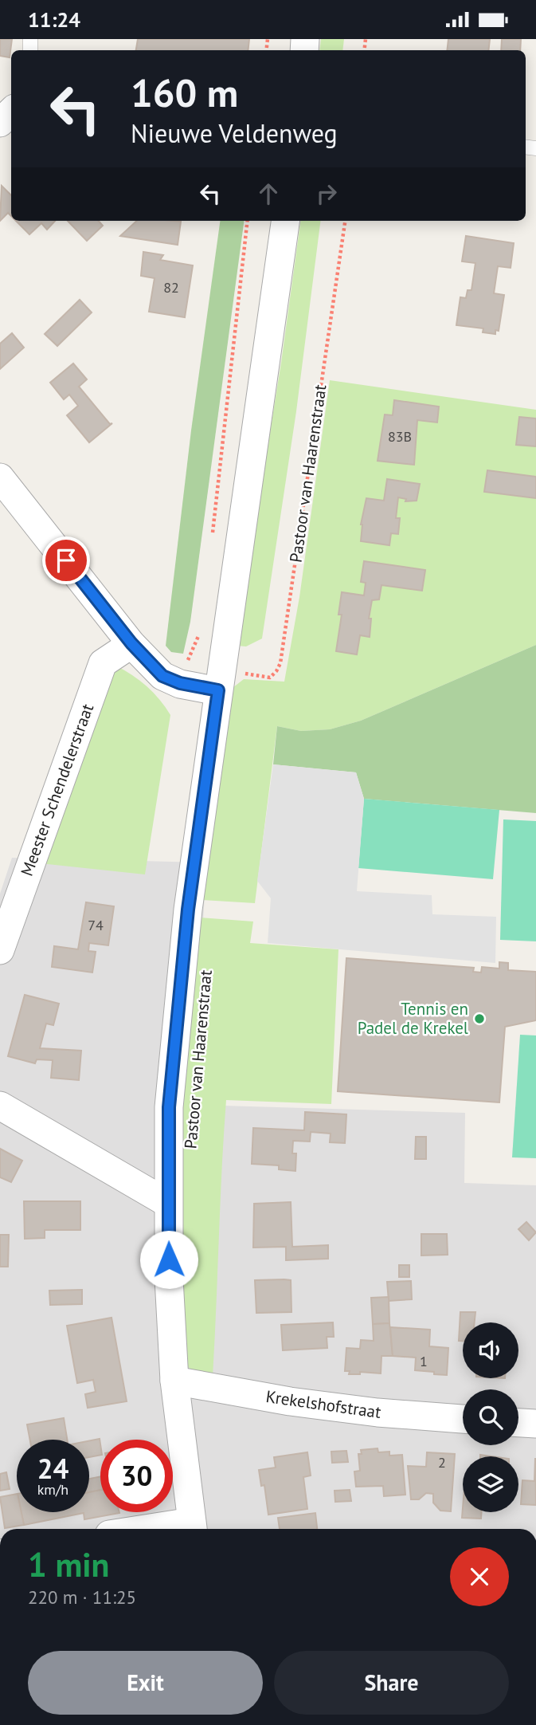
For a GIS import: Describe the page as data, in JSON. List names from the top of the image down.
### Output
{
  "streets": {
    "street": ["Pastoor van Haarenstraat", "Meester Schendelerstraat", "Krekelshofstraat"]
  },
  "crossings": [
    ["Pastoor van Haarenstraat", "Krekelshofstraat"]
  ],
  "places": ["Tennis en Padel de Krekel"],
  "house_numbers": [
    "82",
    "83B",
    "74",
    "1",
    "2"
  ],
  "page": {
    "status": "11:24",
    "turn": ["160 m", "Nieuwe Veldenweg"],
    "speed": "24 km/h",
    "limit": "30",
    "heading": ["1 min", "220 m · 11:25"],
    "buttons": ["Exit", "Share"]
  }
}
